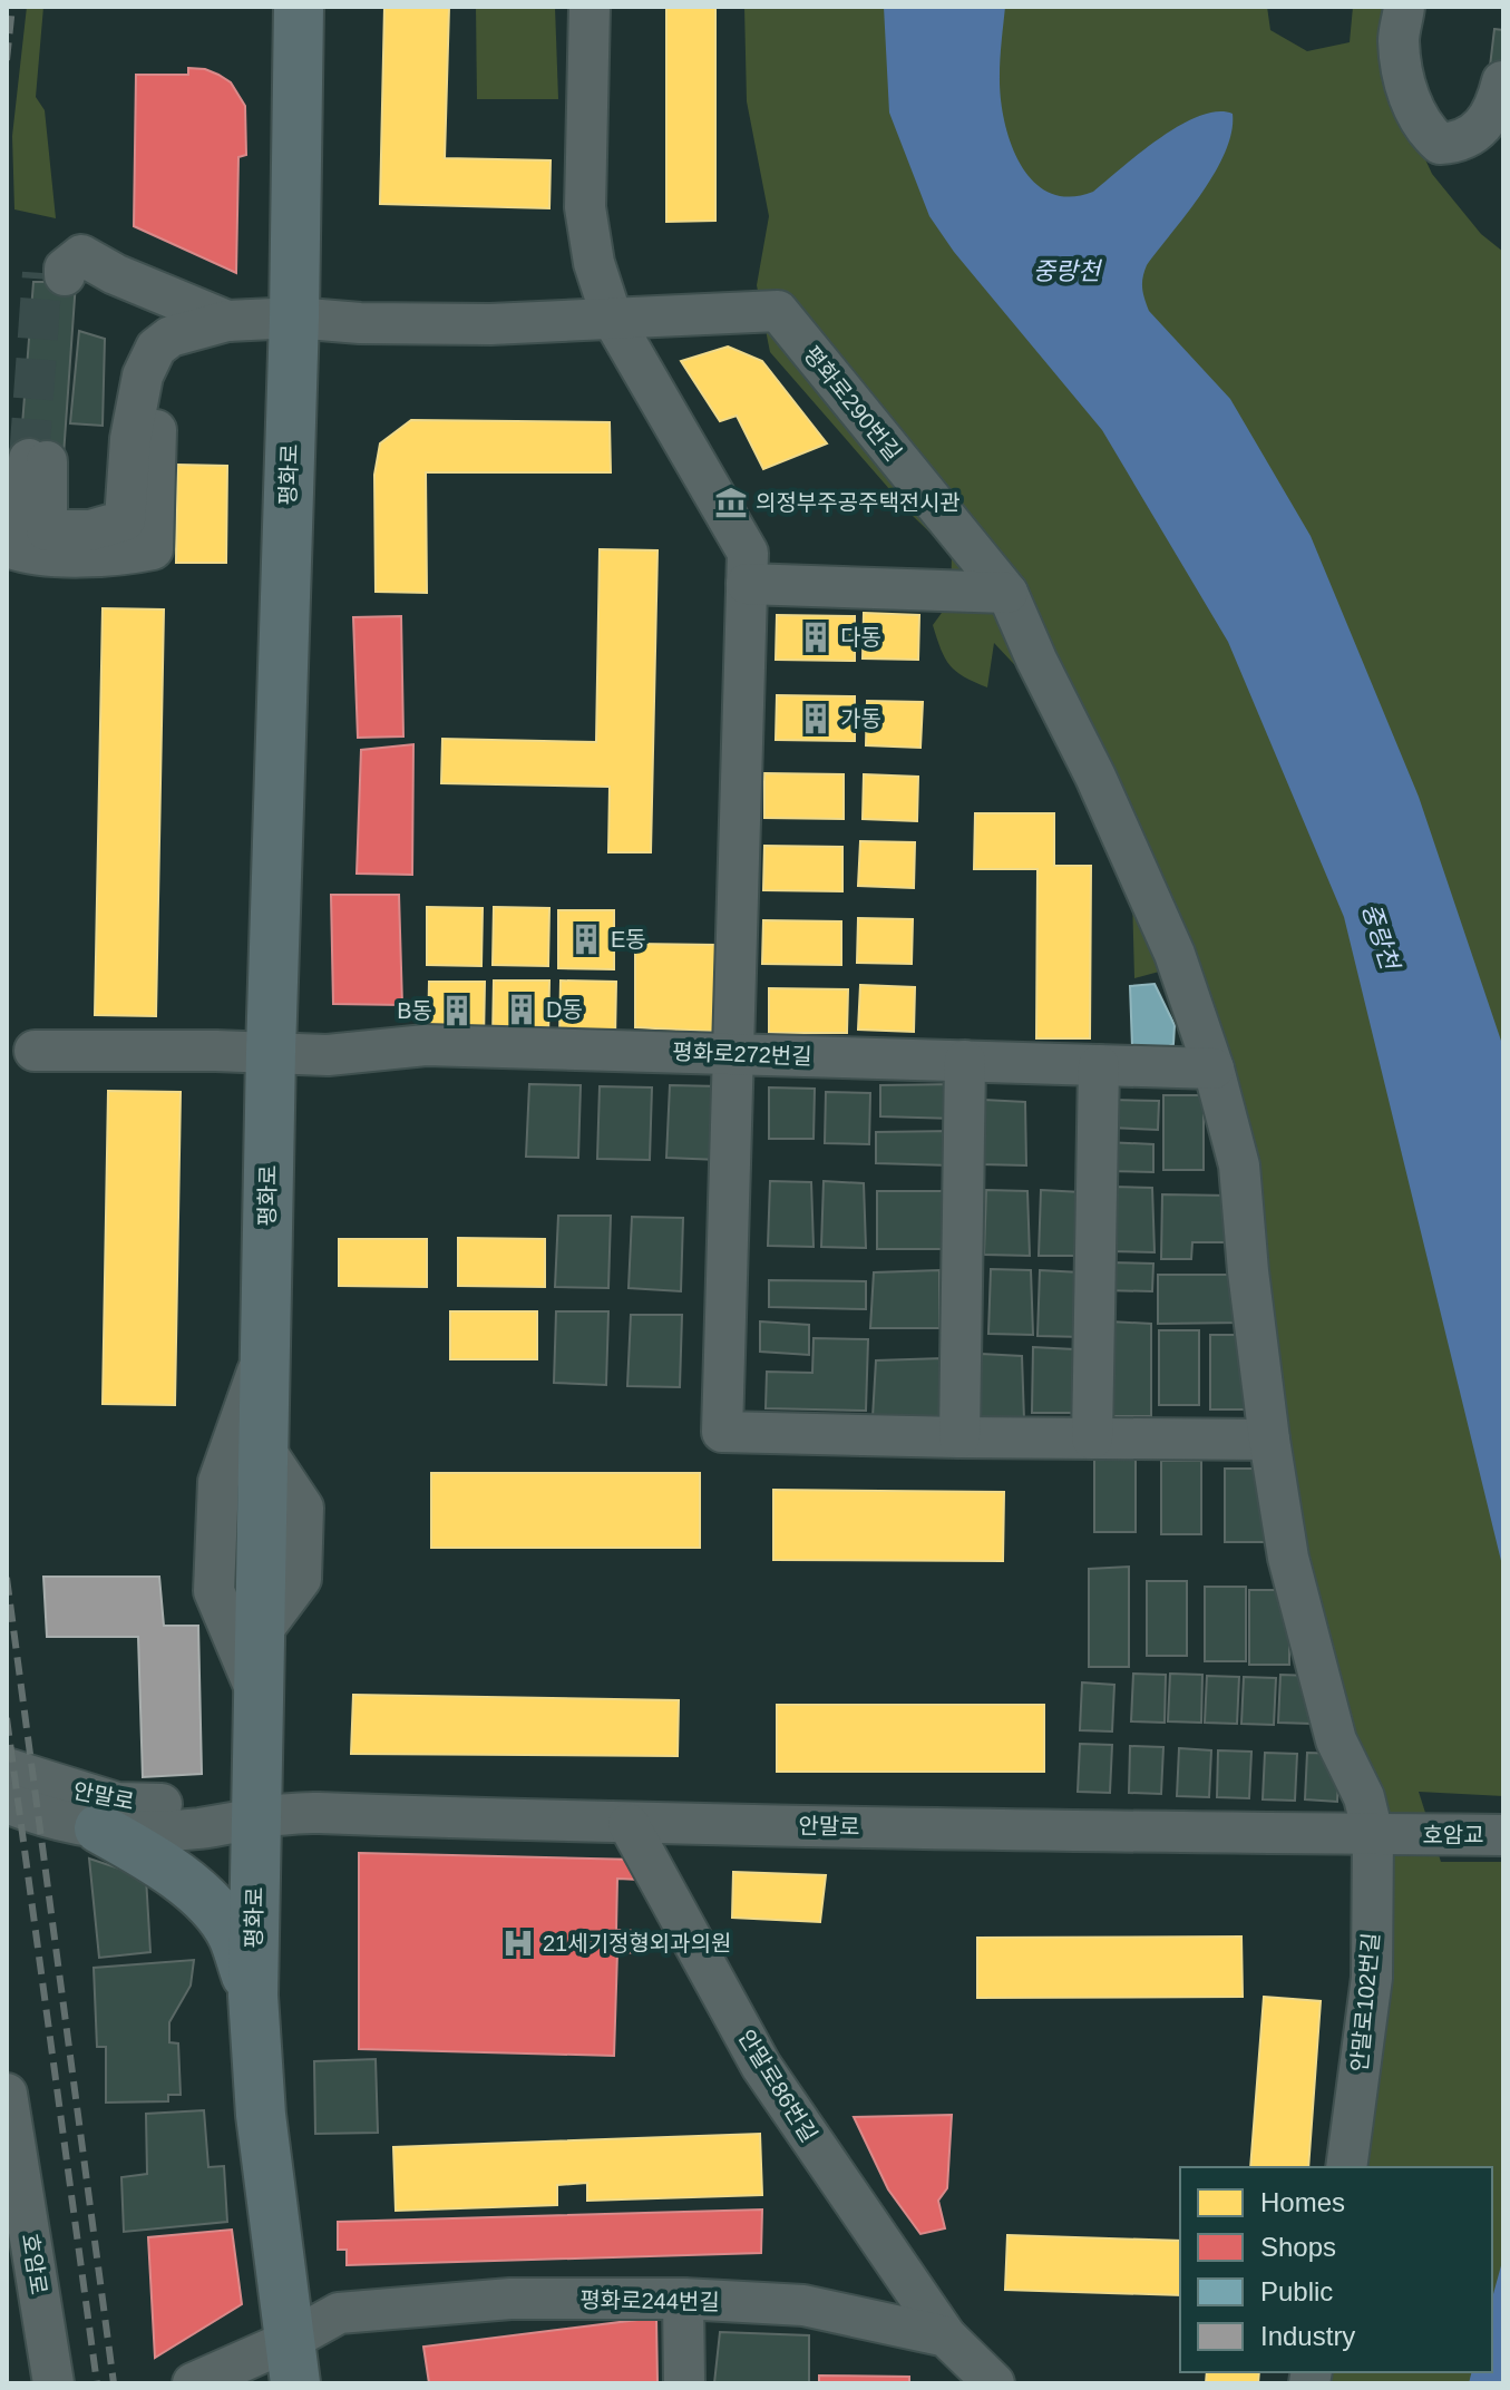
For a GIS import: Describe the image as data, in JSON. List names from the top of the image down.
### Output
{
  "streets": {
    "main road": ["평화로"],
    "street": [
      "평화로290번길",
      "평화로272번길",
      "안말로",
      "호암교",
      "안말로102번길",
      "안말로86번길",
      "호암로",
      "평화로244번길"
    ]
  },
  "crossings": [
    ["평화로290번길", "평화로"],
    ["평화로290번길", "평화로272번길"],
    ["평화로290번길", "안말로102번길"],
    ["평화로", "평화로272번길"],
    ["평화로", "안말로"],
    ["평화로", "평화로244번길"],
    ["안말로", "호암교"],
    ["안말로", "안말로102번길"],
    ["안말로", "안말로86번길"],
    ["호암교", "안말로102번길"],
    ["안말로86번길", "평화로244번길"]
  ],
  "water": ["중랑천"],
  "places": {
    "museum": ["의정부주공주택전시관"],
    "building": [
      "다동",
      "가동",
      "E동",
      "D동",
      "B동"
    ],
    "hospital": ["21세기정형외과의원"]
  },
  "legend": [
    "Homes",
    "Shops",
    "Public",
    "Industry"
  ]
}
